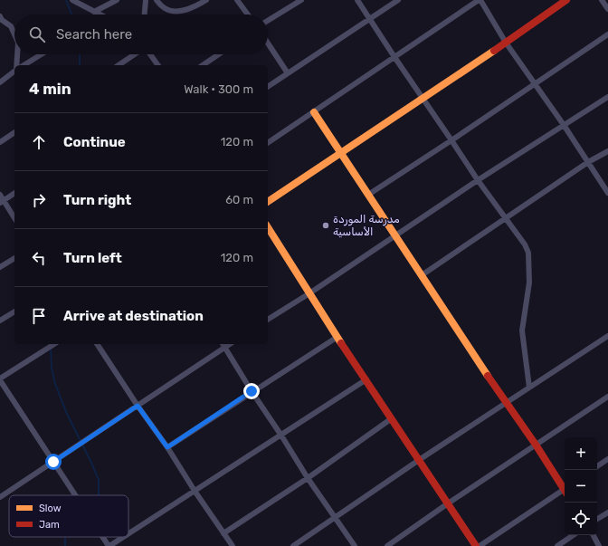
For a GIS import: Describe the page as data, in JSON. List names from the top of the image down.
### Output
{
  "places": ["مدرسة الموردة الأساسية"],
  "legend": ["Slow", "Jam"],
  "page": {
    "search": "Search here",
    "heading": ["4 min", "Walk · 300 m"],
    "list": [
      ["Continue", "120 m"],
      ["Turn right", "60 m"],
      ["Turn left", "120 m"],
      "Arrive at destination"
    ],
    "map_buttons": ["+", "−"]
  }
}
